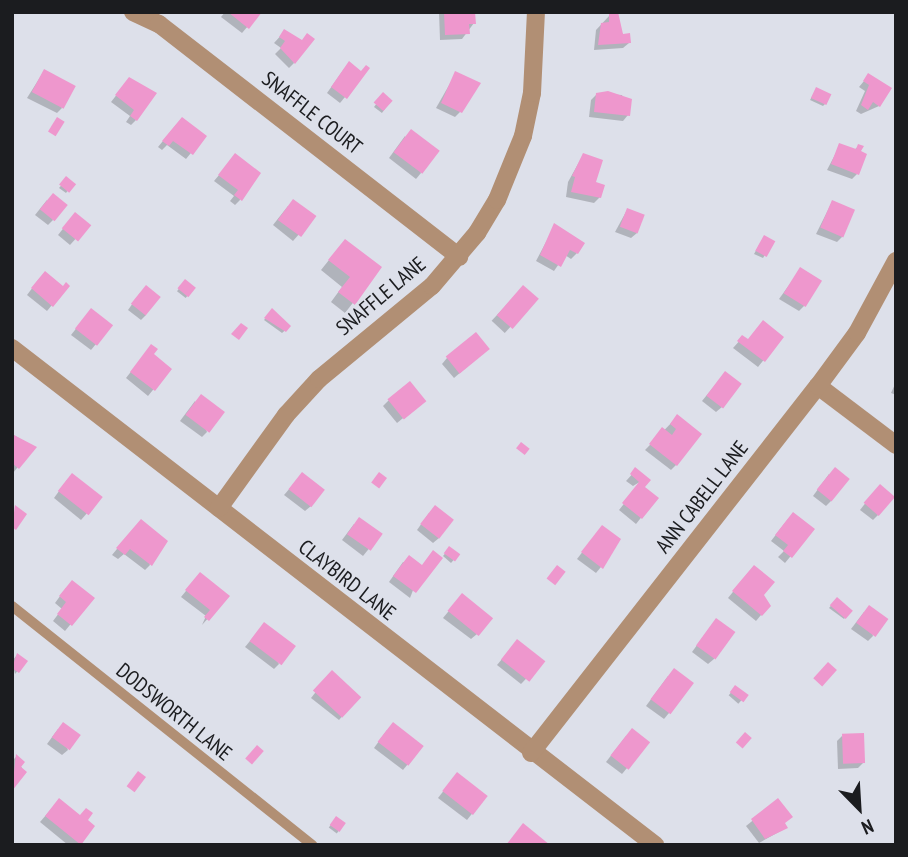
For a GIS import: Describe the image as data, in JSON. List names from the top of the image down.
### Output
{
  "streets": {
    "street": [
      "SNAFFLE COURT",
      "SNAFFLE LANE",
      "ANN CABELL LANE",
      "CLAYBIRD LANE"
    ],
    "lane": ["DODSWORTH LANE"]
  },
  "crossings": [
    ["SNAFFLE COURT", "SNAFFLE LANE"],
    ["SNAFFLE LANE", "CLAYBIRD LANE"],
    ["ANN CABELL LANE", "CLAYBIRD LANE"]
  ],
  "north": "bottom right"
}
